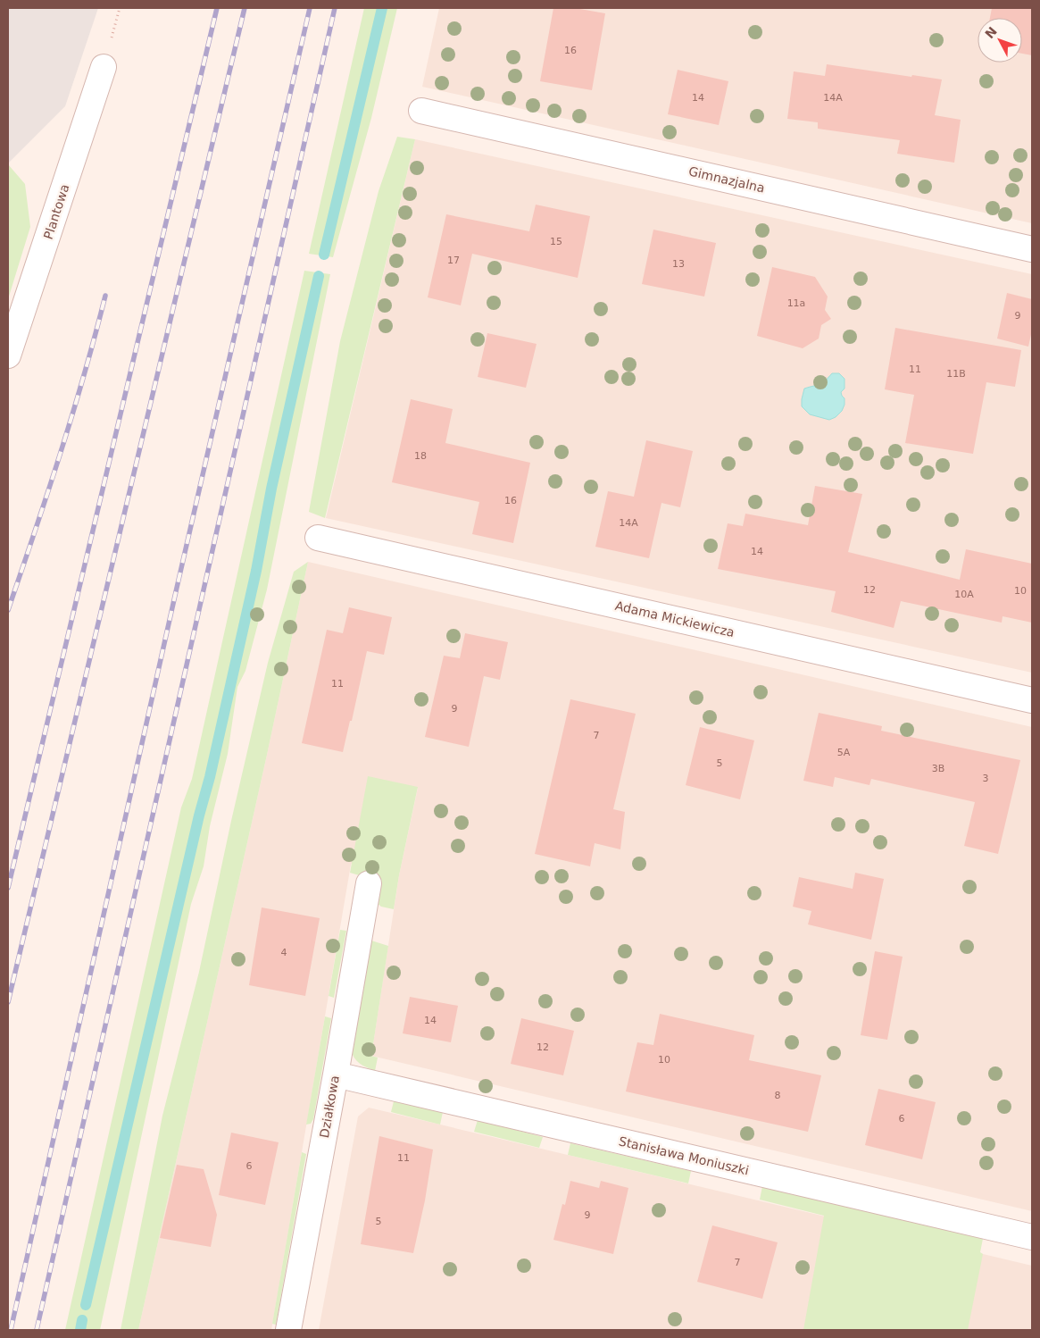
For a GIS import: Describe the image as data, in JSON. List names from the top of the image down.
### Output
{
  "streets": {
    "street": [
      "Gimnazjalna",
      "Plantowa",
      "Adama Mickiewicza",
      "Działkowa",
      "Stanisława Moniuszki"
    ]
  },
  "crossings": [
    ["Działkowa", "Stanisława Moniuszki"]
  ],
  "house_numbers": [
    "16",
    "14",
    "14A",
    "15",
    "17",
    "13",
    "11a",
    "9",
    "11",
    "11B",
    "18",
    "16",
    "14A",
    "14",
    "12",
    "10",
    "10A",
    "11",
    "9",
    "7",
    "5A",
    "5",
    "3B",
    "3",
    "4",
    "14",
    "12",
    "10",
    "8",
    "6",
    "11",
    "6",
    "9",
    "5",
    "7"
  ],
  "north": "top left"
}
